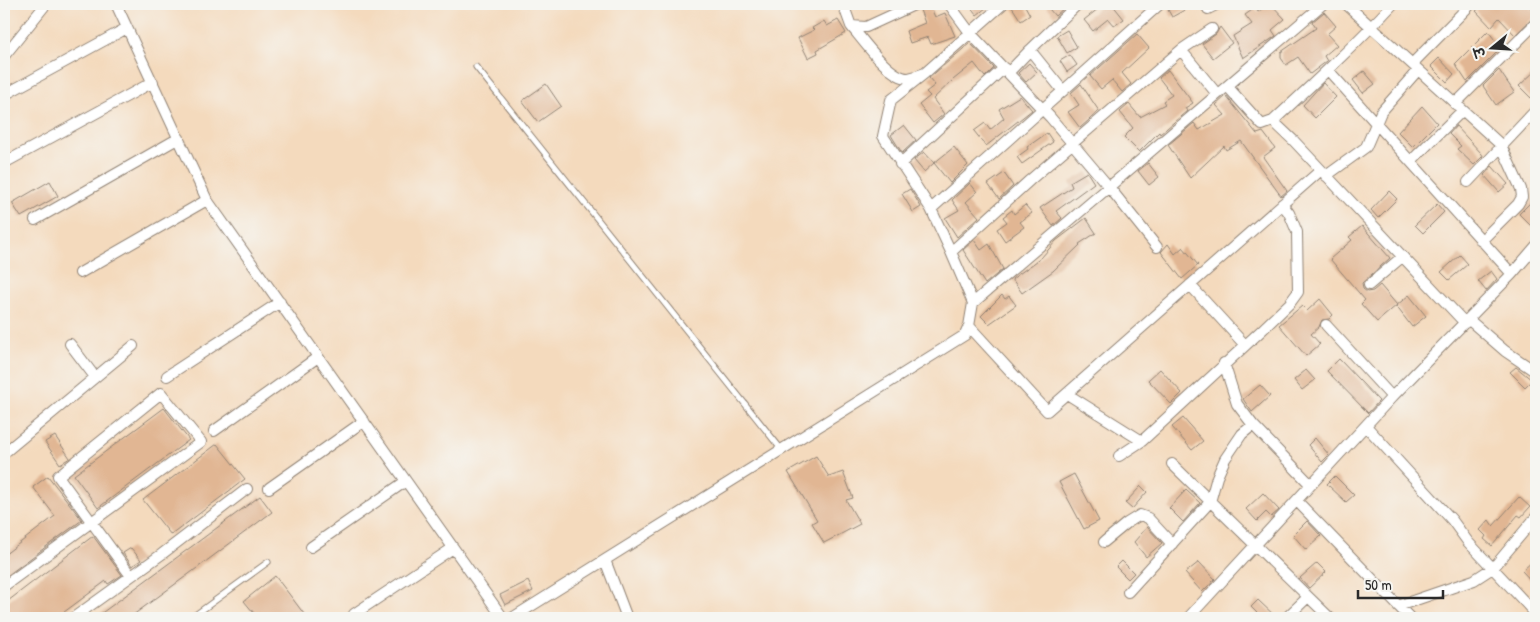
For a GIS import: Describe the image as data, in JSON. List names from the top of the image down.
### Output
{
  "scale_bar": "50 m",
  "north": "left"
}
